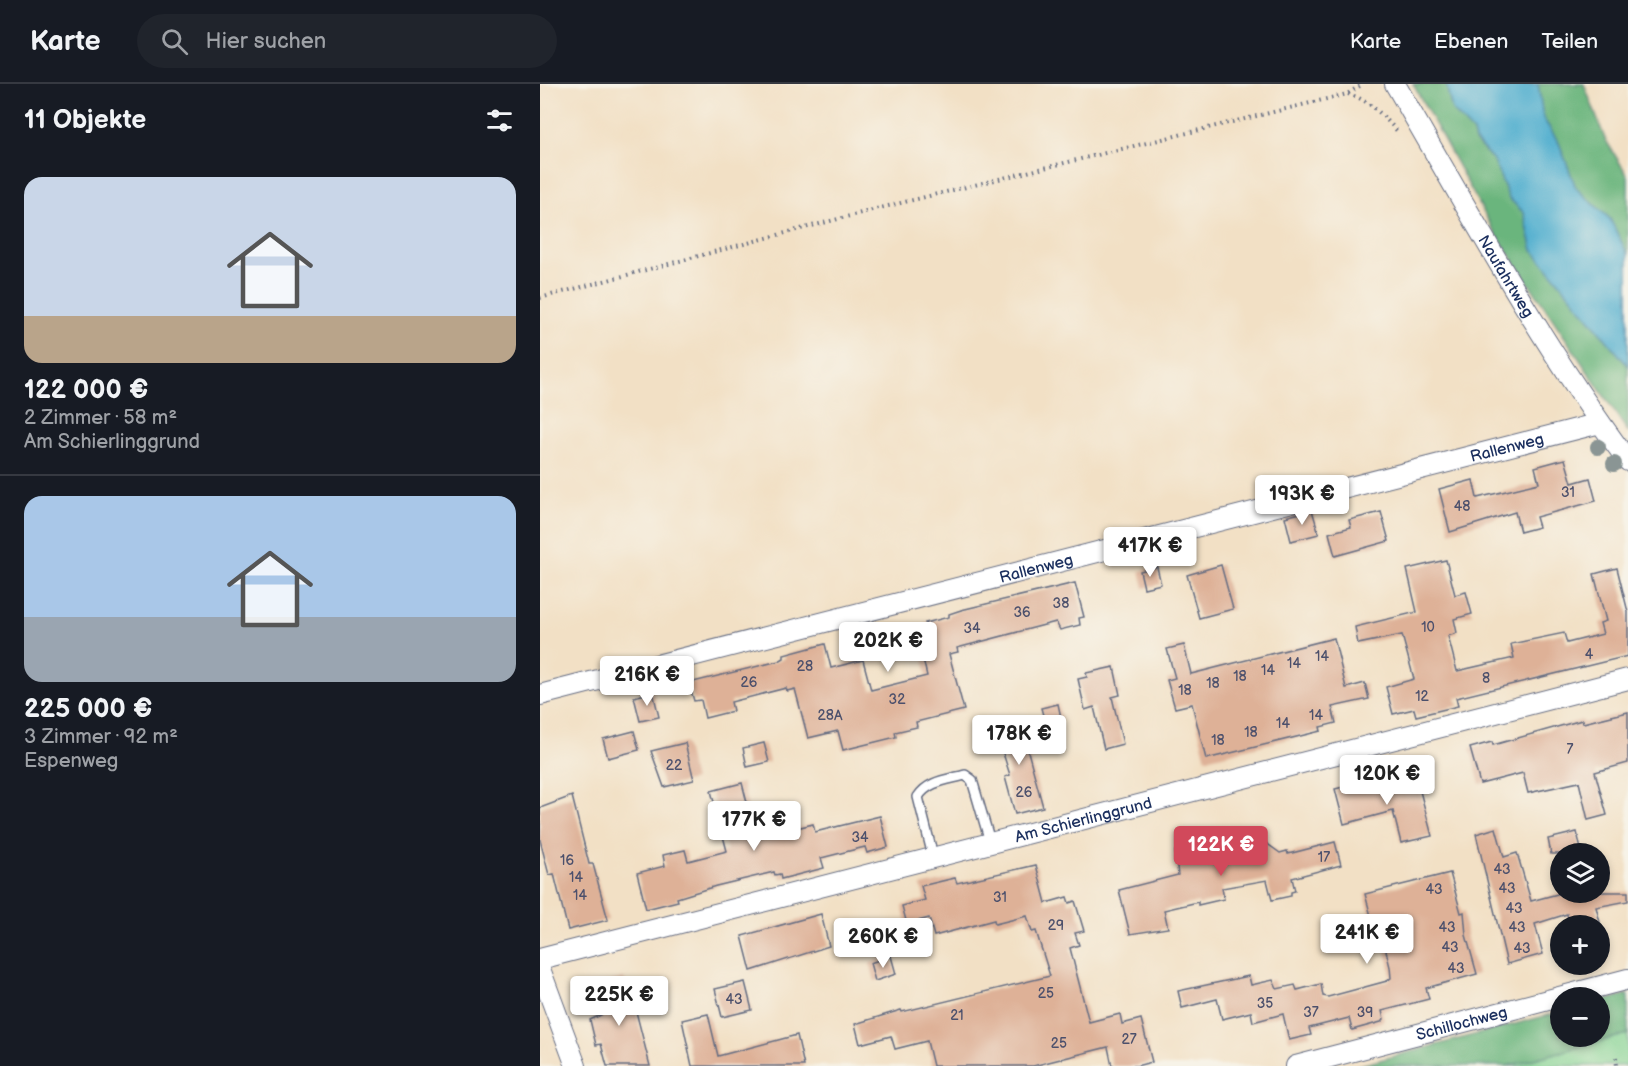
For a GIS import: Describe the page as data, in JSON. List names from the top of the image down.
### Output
{
  "streets": {
    "street": [
      "Naufahrtweg",
      "Rallenweg",
      "Am Schierlinggrund",
      "Schillochweg"
    ]
  },
  "crossings": [
    ["Naufahrtweg", "Rallenweg"]
  ],
  "house_numbers": [
    "31",
    "48",
    "38",
    "36",
    "10",
    "34",
    "4",
    "14",
    "14",
    "28",
    "14",
    "18",
    "8",
    "26",
    "18",
    "18",
    "12",
    "32",
    "28A",
    "14",
    "14",
    "18",
    "18",
    "7",
    "22",
    "26",
    "34",
    "17",
    "16",
    "43",
    "14",
    "43",
    "43",
    "14",
    "31",
    "43",
    "29",
    "43",
    "43",
    "43",
    "43",
    "43",
    "25",
    "43",
    "35",
    "37",
    "39",
    "21",
    "27",
    "25"
  ],
  "page": {
    "header": "Karte",
    "search": "Hier suchen",
    "nav": ["Karte", "Ebenen", "Teilen"],
    "heading": "11 Objekte",
    "list": [
      {
        "name": "122 000 €",
        "note": "2 Zimmer · 58 m² · Am Schierlinggrund"
      },
      {
        "name": "225 000 €",
        "note": "3 Zimmer · 92 m² · Espenweg"
      }
    ],
    "price": [
      "193K €",
      "417K €",
      "202K €",
      "216K €",
      "178K €",
      "120K €",
      "177K €",
      "122K €",
      "241K €",
      "260K €",
      "225K €"
    ],
    "map_buttons": ["+", "−"]
  }
}
